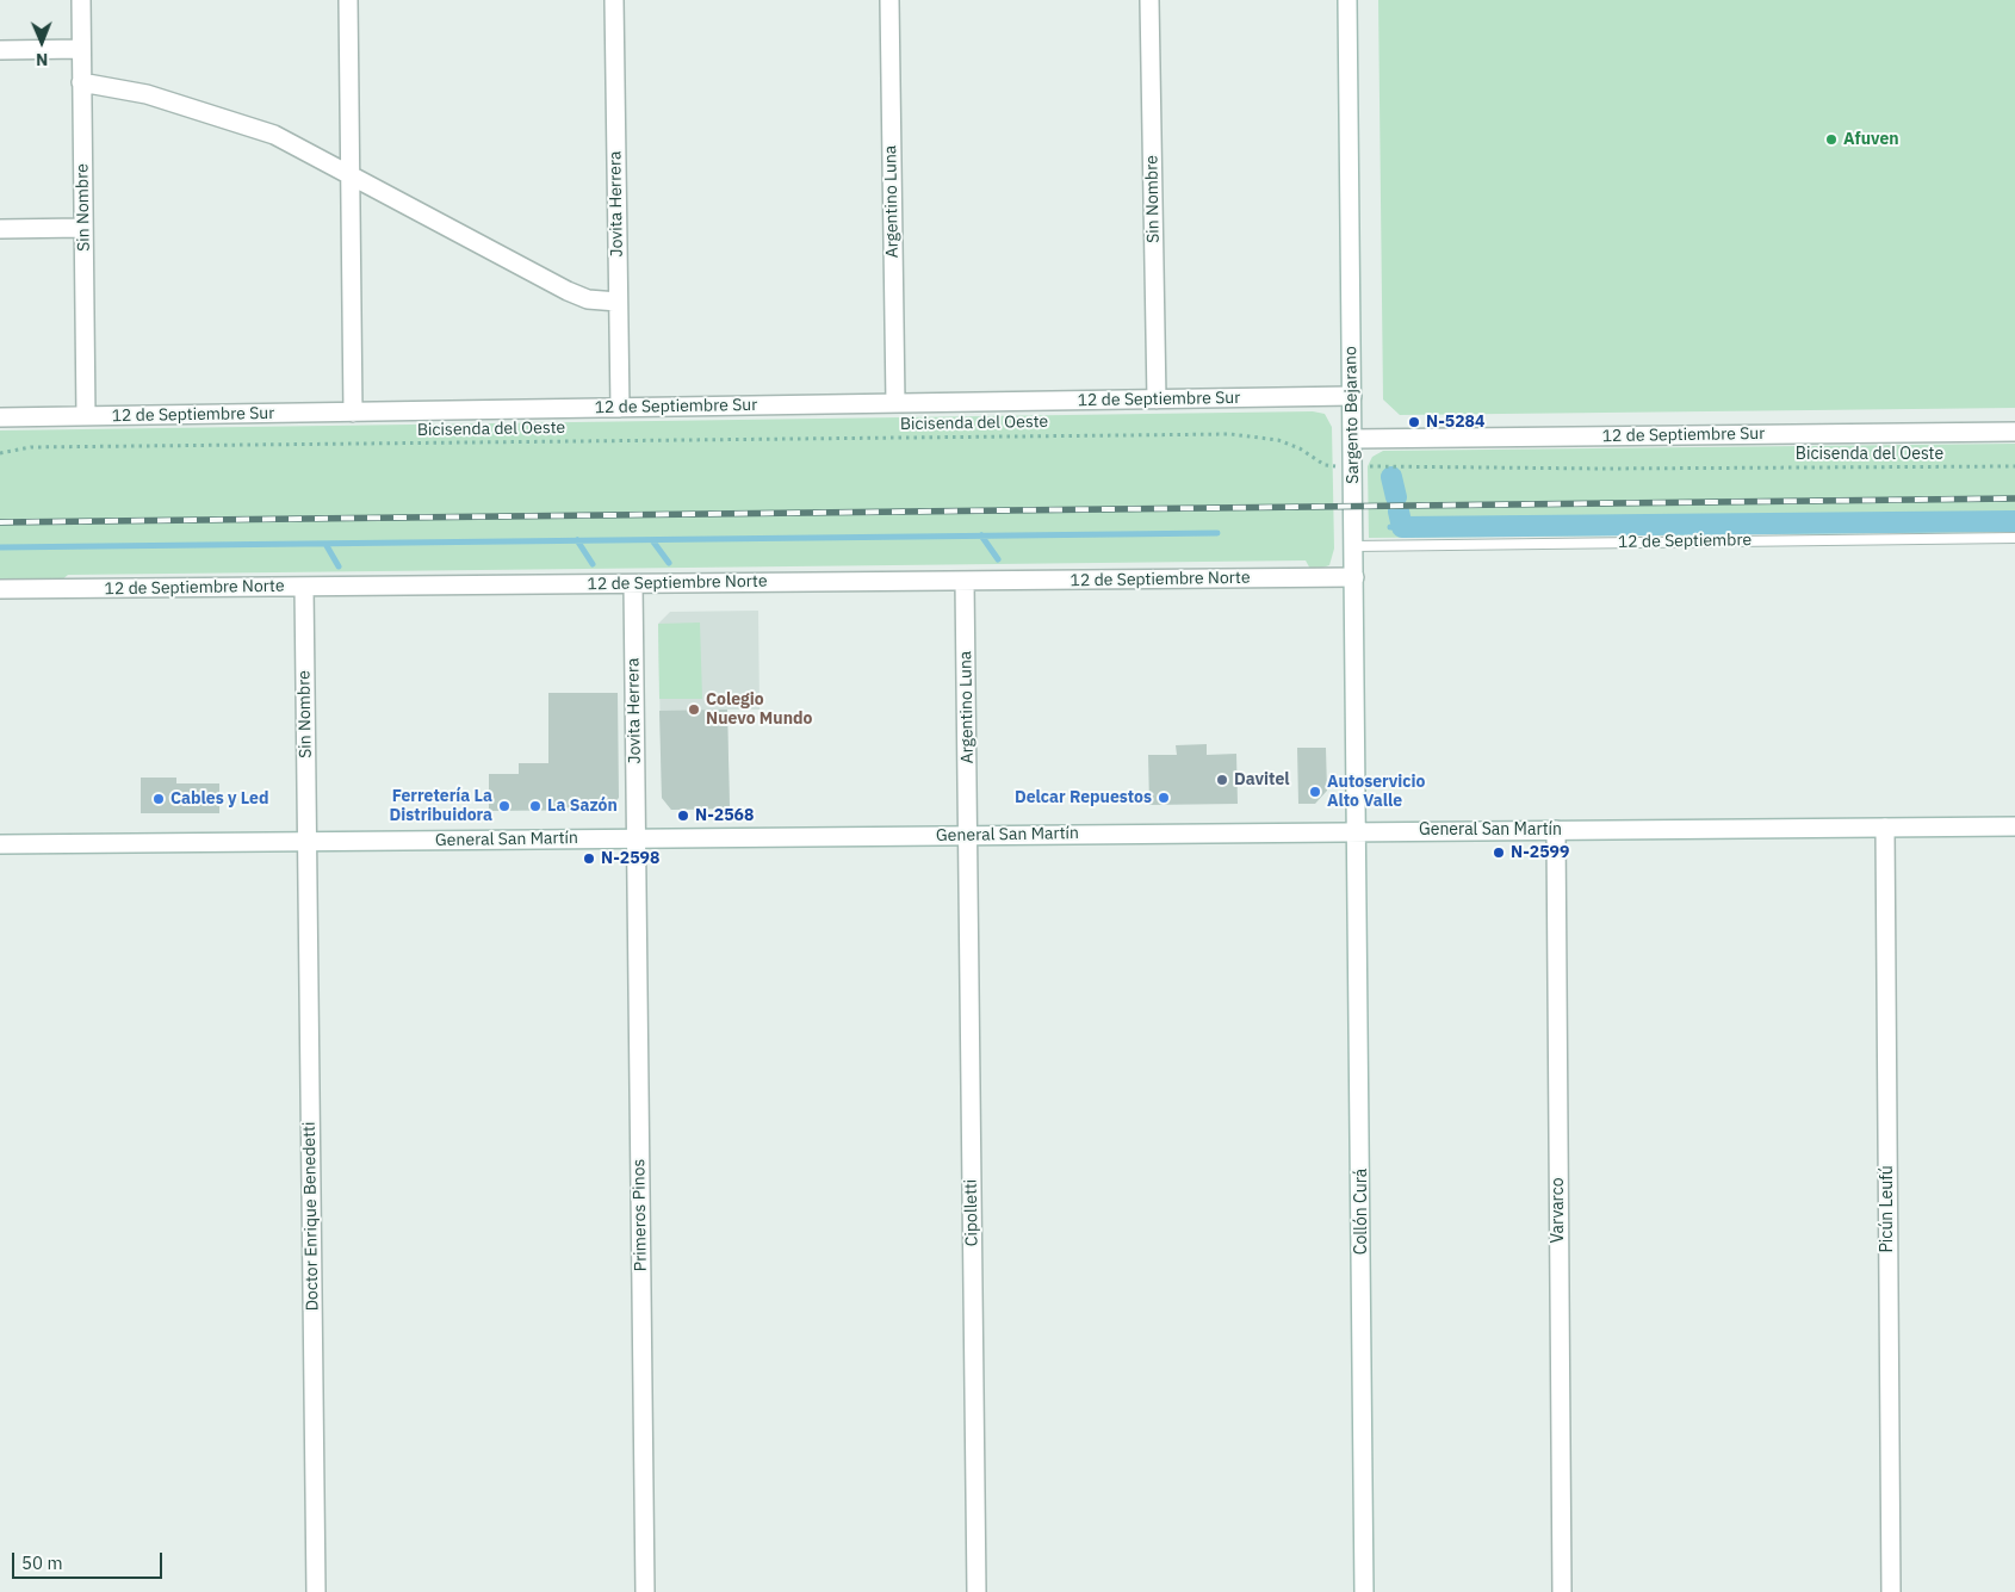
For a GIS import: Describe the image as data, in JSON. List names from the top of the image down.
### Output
{
  "streets": {
    "street": [
      "Sin Nombre",
      "Argentino Luna",
      "Jovita Herrera",
      "12 de Septiembre Sur",
      "Sargento Bejarano",
      "12 de Septiembre Norte",
      "General San Martín",
      "Picún Leufú",
      "Varvarco",
      "Collón Curá",
      "Cipolletti",
      "Primeros Pinos",
      "Doctor Enrique Benedetti"
    ],
    "lane": ["12 de Septiembre"],
    "path": ["Bicisenda del Oeste"]
  },
  "crossings": [
    ["Sin Nombre", "12 de Septiembre Sur"],
    ["Sin Nombre", "12 de Septiembre Norte"],
    ["Sin Nombre", "General San Martín"],
    ["Sin Nombre", "Doctor Enrique Benedetti"],
    ["Argentino Luna", "12 de Septiembre Sur"],
    ["Argentino Luna", "12 de Septiembre Norte"],
    ["Argentino Luna", "General San Martín"],
    ["Argentino Luna", "Cipolletti"],
    ["Jovita Herrera", "12 de Septiembre Sur"],
    ["Jovita Herrera", "12 de Septiembre Norte"],
    ["Jovita Herrera", "General San Martín"],
    ["Jovita Herrera", "Primeros Pinos"],
    ["12 de Septiembre Sur", "Sargento Bejarano"],
    ["Sargento Bejarano", "12 de Septiembre"],
    ["Sargento Bejarano", "12 de Septiembre Norte"],
    ["Sargento Bejarano", "General San Martín"],
    ["Sargento Bejarano", "Collón Curá"],
    ["General San Martín", "Picún Leufú"],
    ["General San Martín", "Varvarco"],
    ["General San Martín", "Collón Curá"],
    ["General San Martín", "Cipolletti"],
    ["General San Martín", "Primeros Pinos"],
    ["General San Martín", "Doctor Enrique Benedetti"]
  ],
  "places": [
    "Afuven",
    "N-5284",
    "Colegio Nuevo Mundo",
    "Davitel",
    "Autoservicio Alto Valle",
    "Delcar Repuestos",
    "Cables y Led",
    "Ferretería La Distribuidora",
    "La Sazón",
    "N-2568",
    "N-2599",
    "N-2598"
  ],
  "scale_bar": "50 m",
  "north": "bottom"
}
